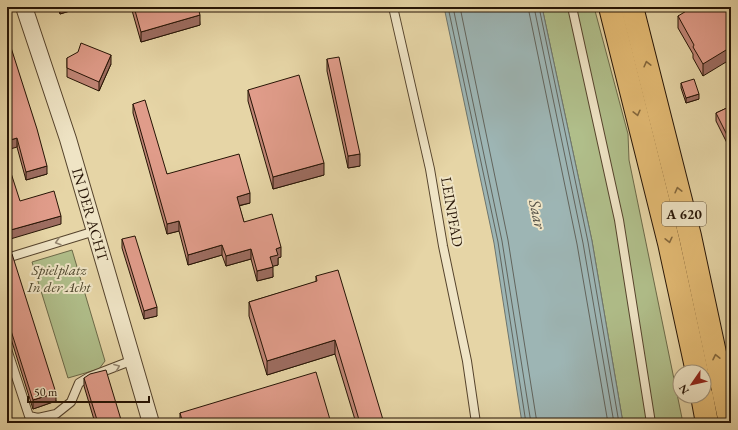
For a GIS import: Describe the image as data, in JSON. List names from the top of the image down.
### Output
{
  "streets": {
    "highway": ["A 620"],
    "street": ["IN DER ACHT"],
    "lane": ["LEINPFAD"]
  },
  "water": ["Saar"],
  "parks": ["Spielplatz In der Acht"],
  "scale_bar": "50 m",
  "north": "bottom left"
}
